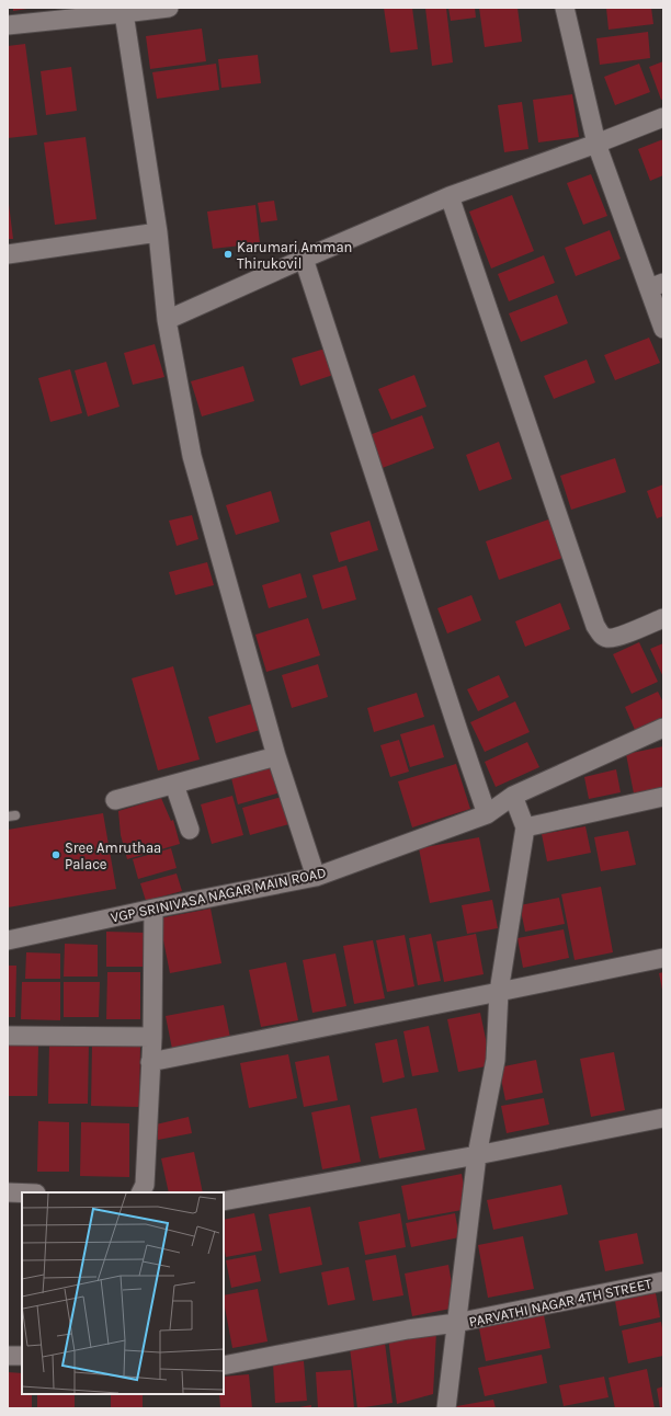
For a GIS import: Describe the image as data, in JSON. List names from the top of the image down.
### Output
{
  "streets": {
    "street": ["VGP SRINIVASA NAGAR MAIN ROAD", "PARVATHI NAGAR 4TH STREET"]
  },
  "places": ["Karumari Amman Thirukovil", "Sree Amruthaa Palace"]
}
